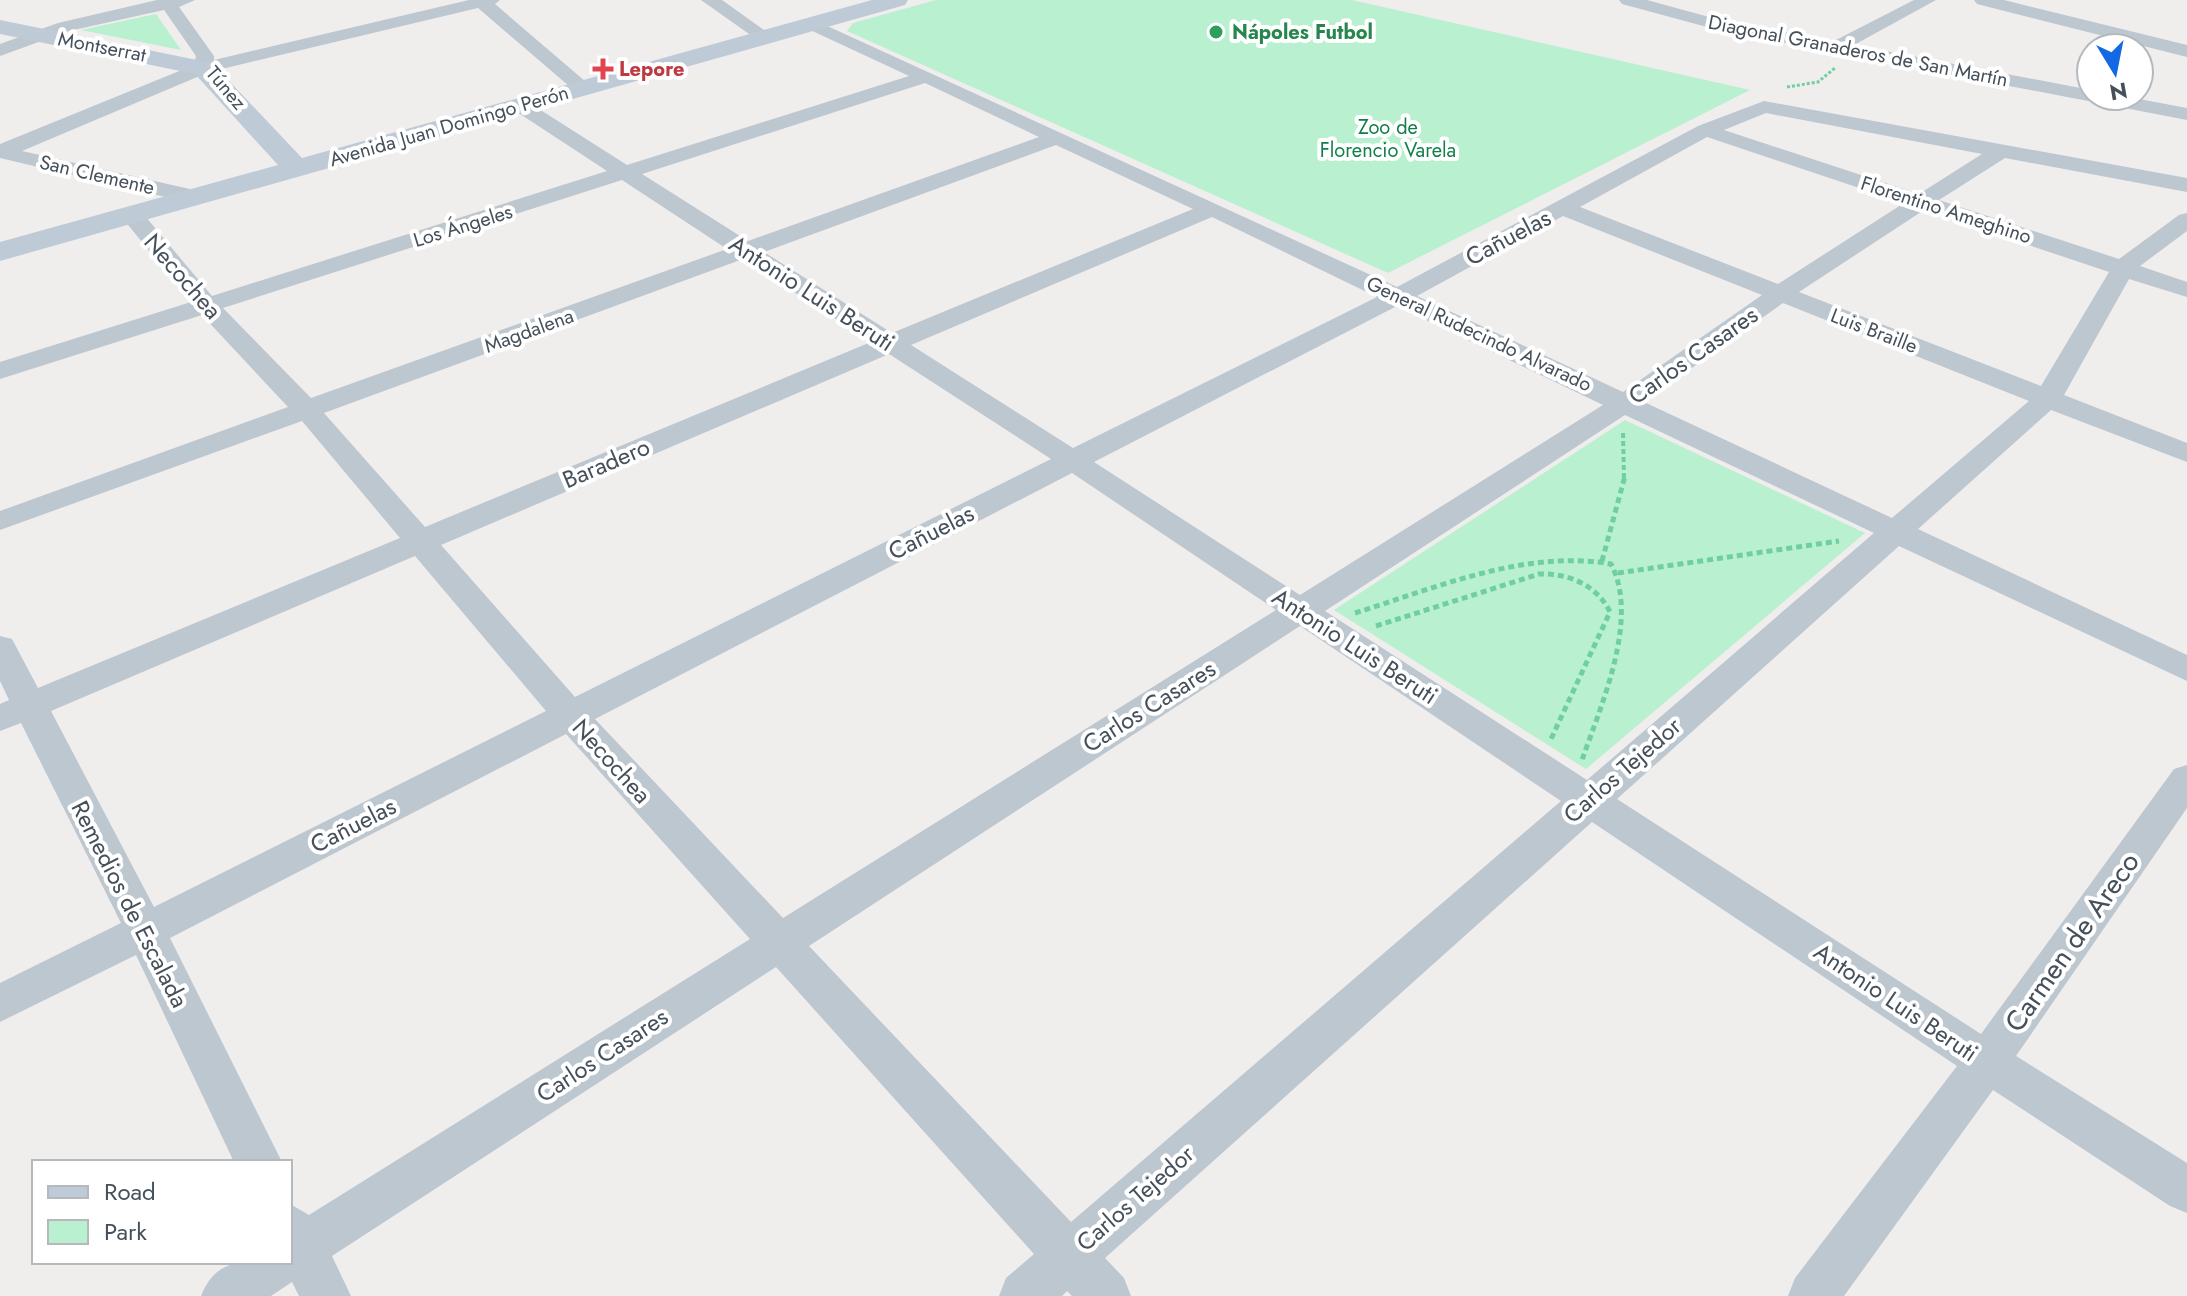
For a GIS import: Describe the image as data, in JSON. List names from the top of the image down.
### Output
{
  "streets": {
    "main road": ["Montserrat", "Túnez", "Avenida Juan Domingo Perón"],
    "street": [
      "Diagonal Granaderos de San Martín",
      "San Clemente",
      "Florentino Ameghino",
      "Los Ángeles",
      "Cañuelas",
      "Necochea",
      "Antonio Luis Beruti",
      "Magdalena",
      "Luis Braille",
      "General Rudecindo Alvarado",
      "Carlos Casares",
      "Baradero",
      "Carlos Tejedor",
      "Remedios de Escalada",
      "Carmen de Areco"
    ]
  },
  "crossings": [
    ["Montserrat", "Túnez"],
    ["Túnez", "Avenida Juan Domingo Perón"],
    ["Avenida Juan Domingo Perón", "San Clemente"],
    ["Avenida Juan Domingo Perón", "Necochea"],
    ["Avenida Juan Domingo Perón", "Antonio Luis Beruti"],
    ["Avenida Juan Domingo Perón", "General Rudecindo Alvarado"],
    ["Florentino Ameghino", "Cañuelas"],
    ["Florentino Ameghino", "Carlos Casares"],
    ["Florentino Ameghino", "Carlos Tejedor"],
    ["Los Ángeles", "Necochea"],
    ["Los Ángeles", "Antonio Luis Beruti"],
    ["Los Ángeles", "General Rudecindo Alvarado"],
    ["Cañuelas", "Necochea"],
    ["Cañuelas", "Antonio Luis Beruti"],
    ["Cañuelas", "Luis Braille"],
    ["Cañuelas", "General Rudecindo Alvarado"],
    ["Cañuelas", "Remedios de Escalada"],
    ["Necochea", "Magdalena"],
    ["Necochea", "Carlos Casares"],
    ["Necochea", "Baradero"],
    ["Necochea", "Carlos Tejedor"],
    ["Antonio Luis Beruti", "Magdalena"],
    ["Antonio Luis Beruti", "Carlos Casares"],
    ["Antonio Luis Beruti", "Baradero"],
    ["Antonio Luis Beruti", "Carlos Tejedor"],
    ["Antonio Luis Beruti", "Carmen de Areco"],
    ["Magdalena", "General Rudecindo Alvarado"],
    ["Luis Braille", "Carlos Casares"],
    ["Luis Braille", "Carlos Tejedor"],
    ["General Rudecindo Alvarado", "Carlos Casares"],
    ["General Rudecindo Alvarado", "Baradero"],
    ["General Rudecindo Alvarado", "Carlos Tejedor"],
    ["Baradero", "Remedios de Escalada"]
  ],
  "parks": ["Zoo de Florencio Varela"],
  "places": {
    "other": ["Nápoles Futbol"],
    "health": ["Lepore"]
  },
  "legend": ["Road", "Park"],
  "north": "bottom"
}
